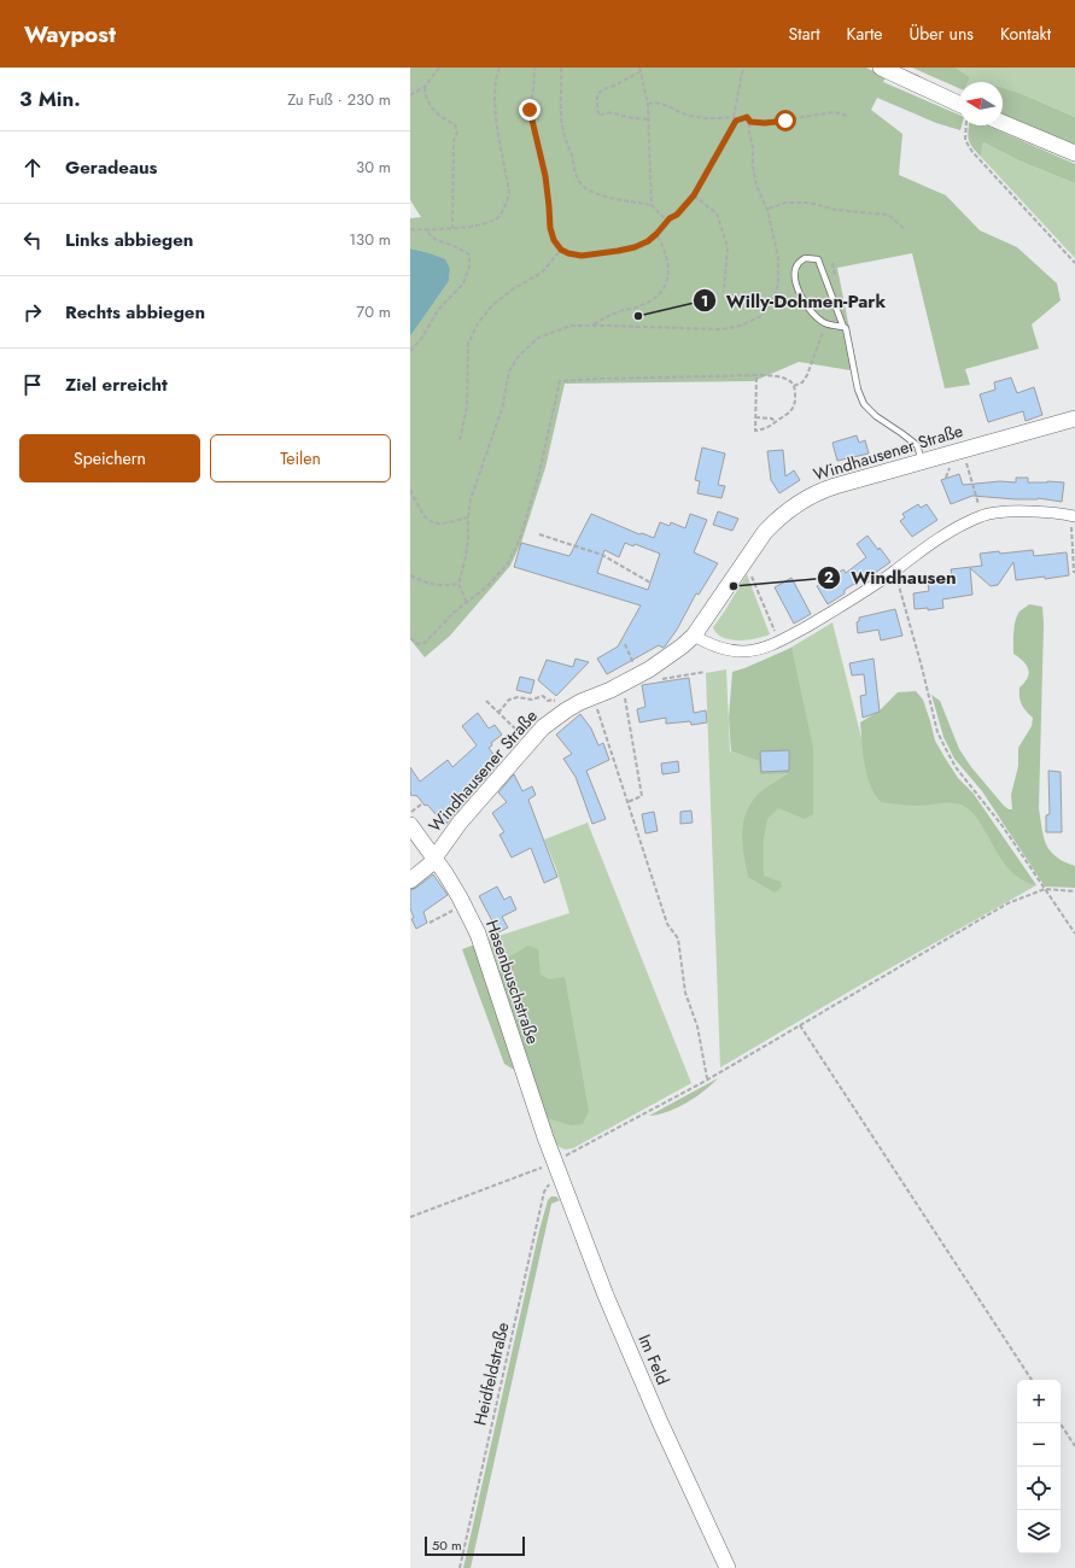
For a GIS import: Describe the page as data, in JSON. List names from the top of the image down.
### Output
{
  "streets": {
    "street": ["Windhausener Straße", "Hasenbuschstraße", "Im Feld"],
    "path": ["Heidfeldstraße"]
  },
  "crossings": [
    ["Windhausener Straße", "Hasenbuschstraße"],
    ["Hasenbuschstraße", "Im Feld"]
  ],
  "places": ["Willy-Dohmen-Park", "Windhausen"],
  "scale_bar": "50 m",
  "north": "left",
  "page": {
    "header": "Waypost",
    "nav": [
      "Start",
      "Karte",
      "Über uns",
      "Kontakt"
    ],
    "heading": ["3 Min.", "Zu Fuß · 230 m"],
    "list": [
      ["Geradeaus", "30 m"],
      ["Links abbiegen", "130 m"],
      ["Rechts abbiegen", "70 m"],
      "Ziel erreicht"
    ],
    "buttons": ["Speichern", "Teilen"],
    "map_buttons": ["+", "−"],
    "scale": "50 m"
  }
}
